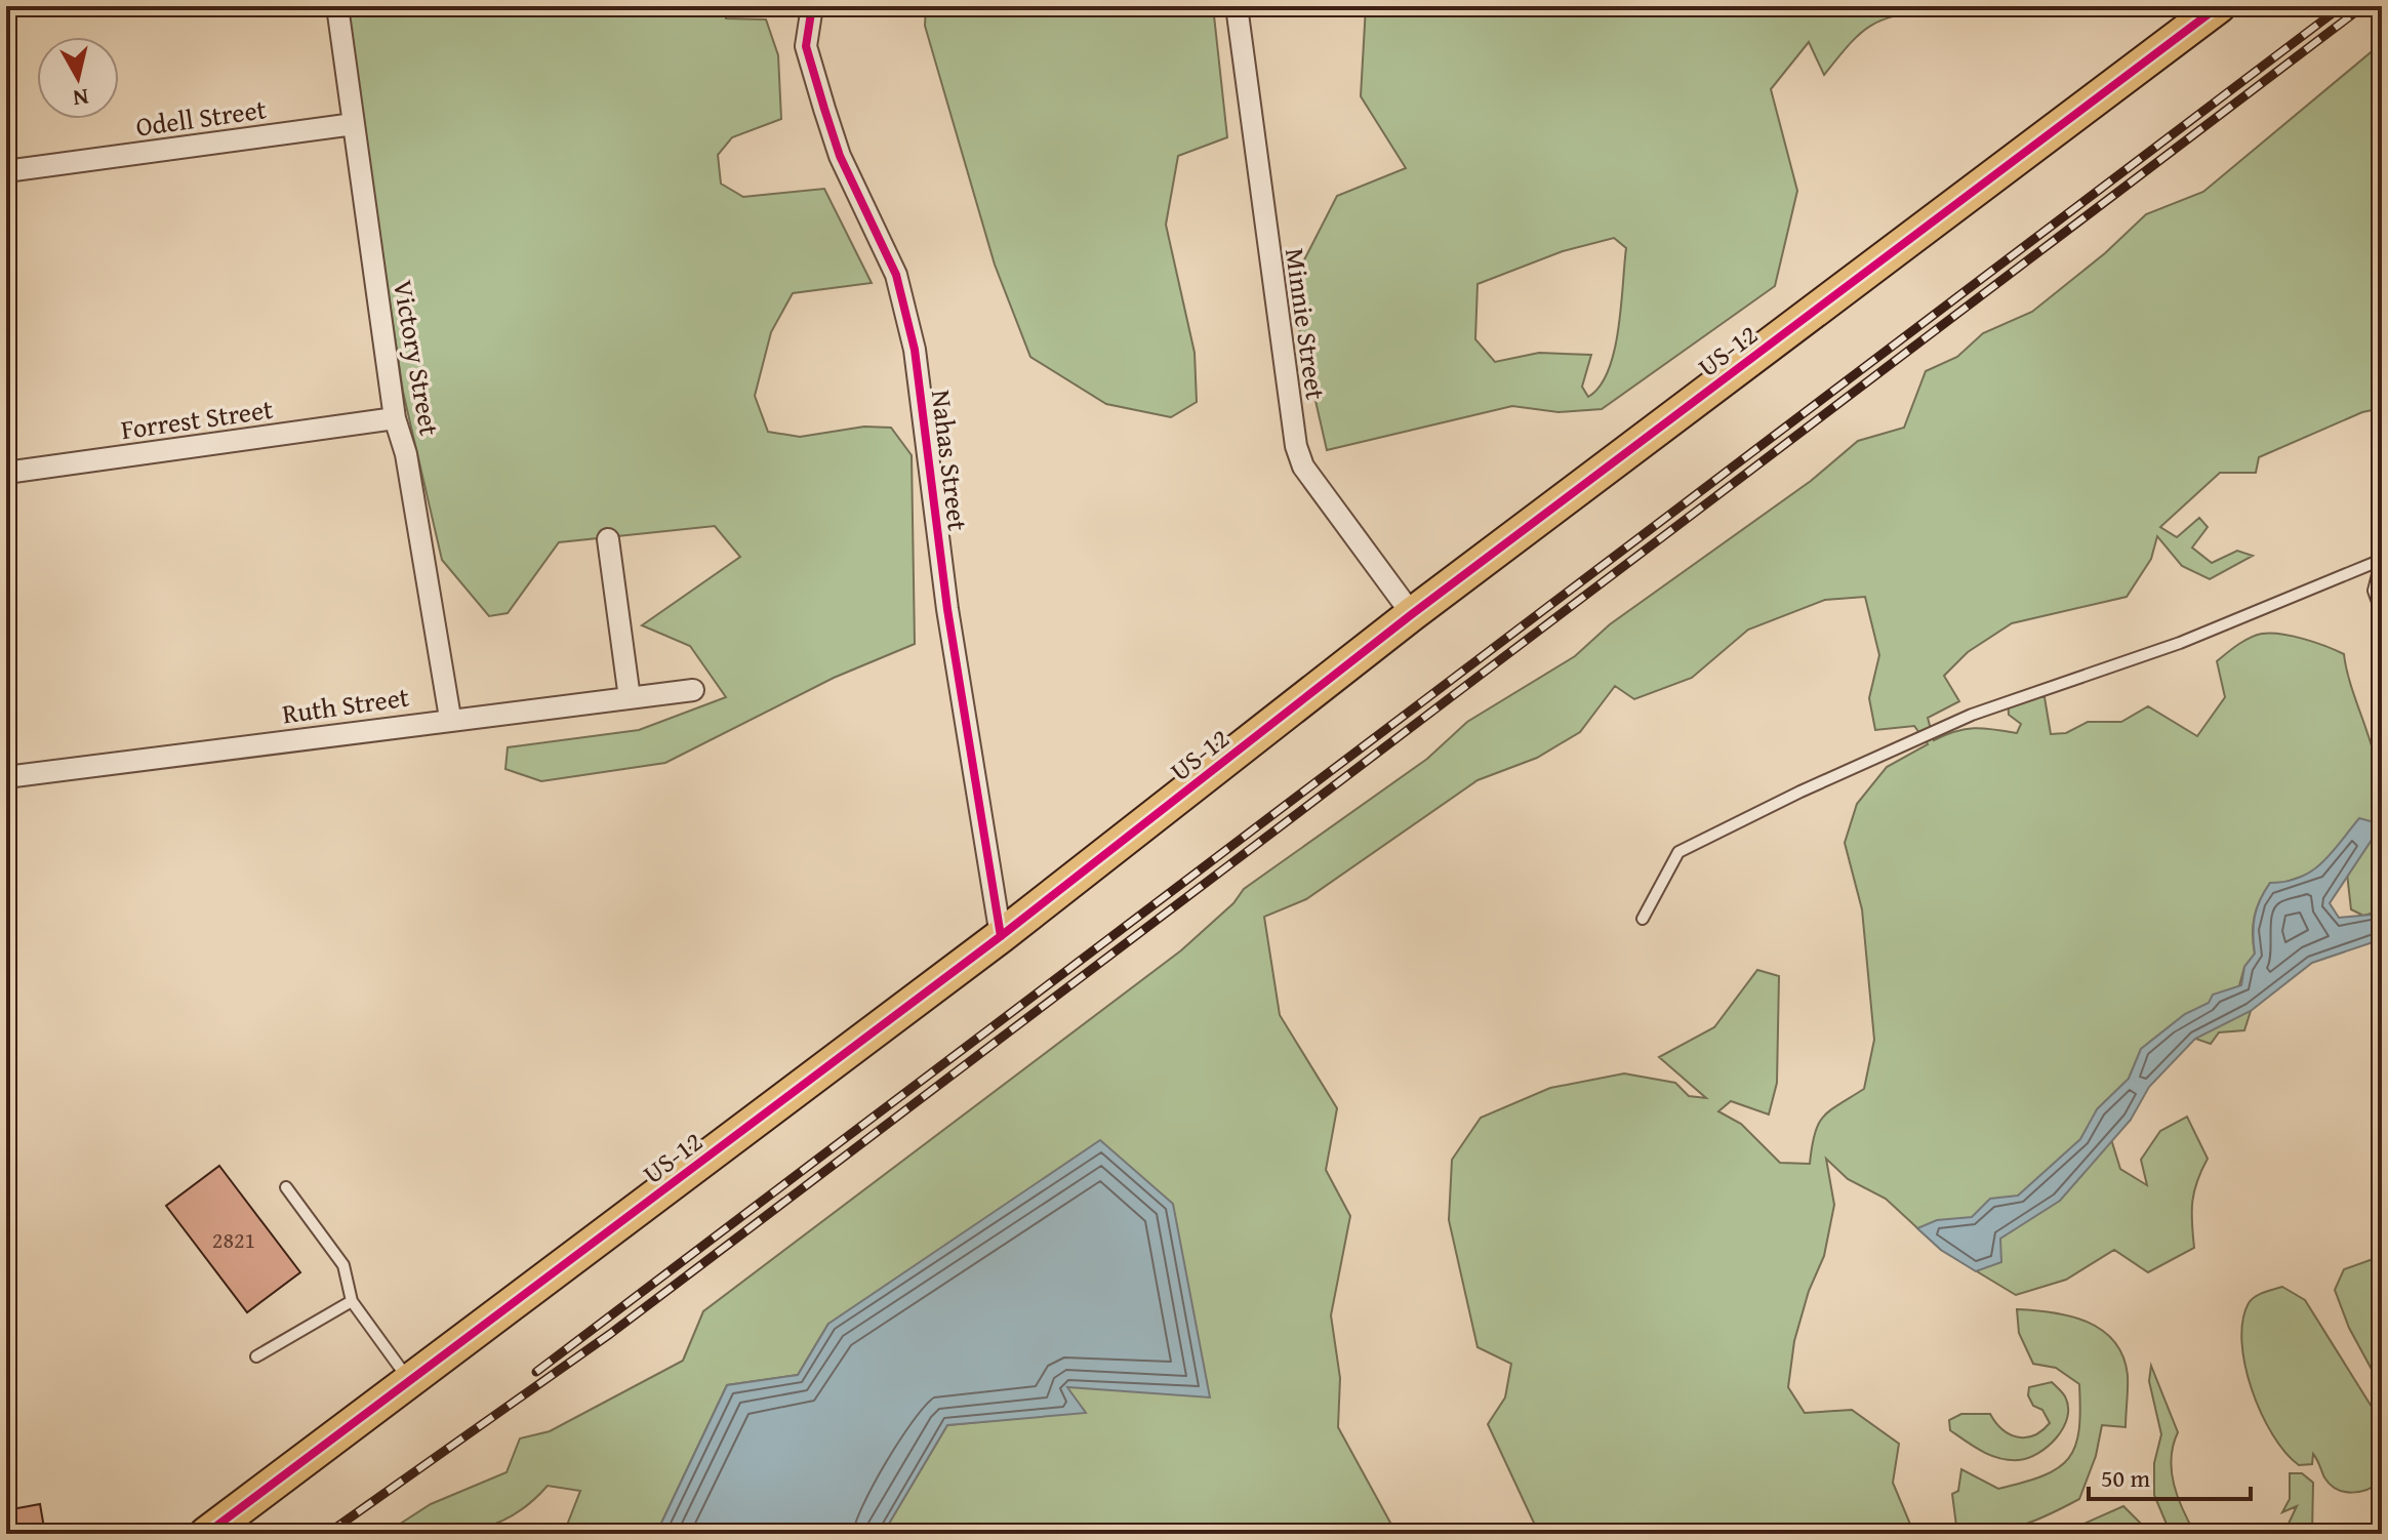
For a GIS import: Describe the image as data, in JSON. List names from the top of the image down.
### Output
{
  "streets": {
    "main road": ["US-12"],
    "street": [
      "Odell Street",
      "Minnie Street",
      "Victory Street",
      "Forrest Street",
      "Nahas Street",
      "Ruth Street"
    ]
  },
  "crossings": [
    ["Odell Street", "Victory Street"],
    ["Minnie Street", "US-12"],
    ["US-12", "Nahas Street"],
    ["Victory Street", "Forrest Street"],
    ["Victory Street", "Ruth Street"]
  ],
  "house_numbers": ["2821"],
  "scale_bar": "50 m",
  "north": "bottom"
}
